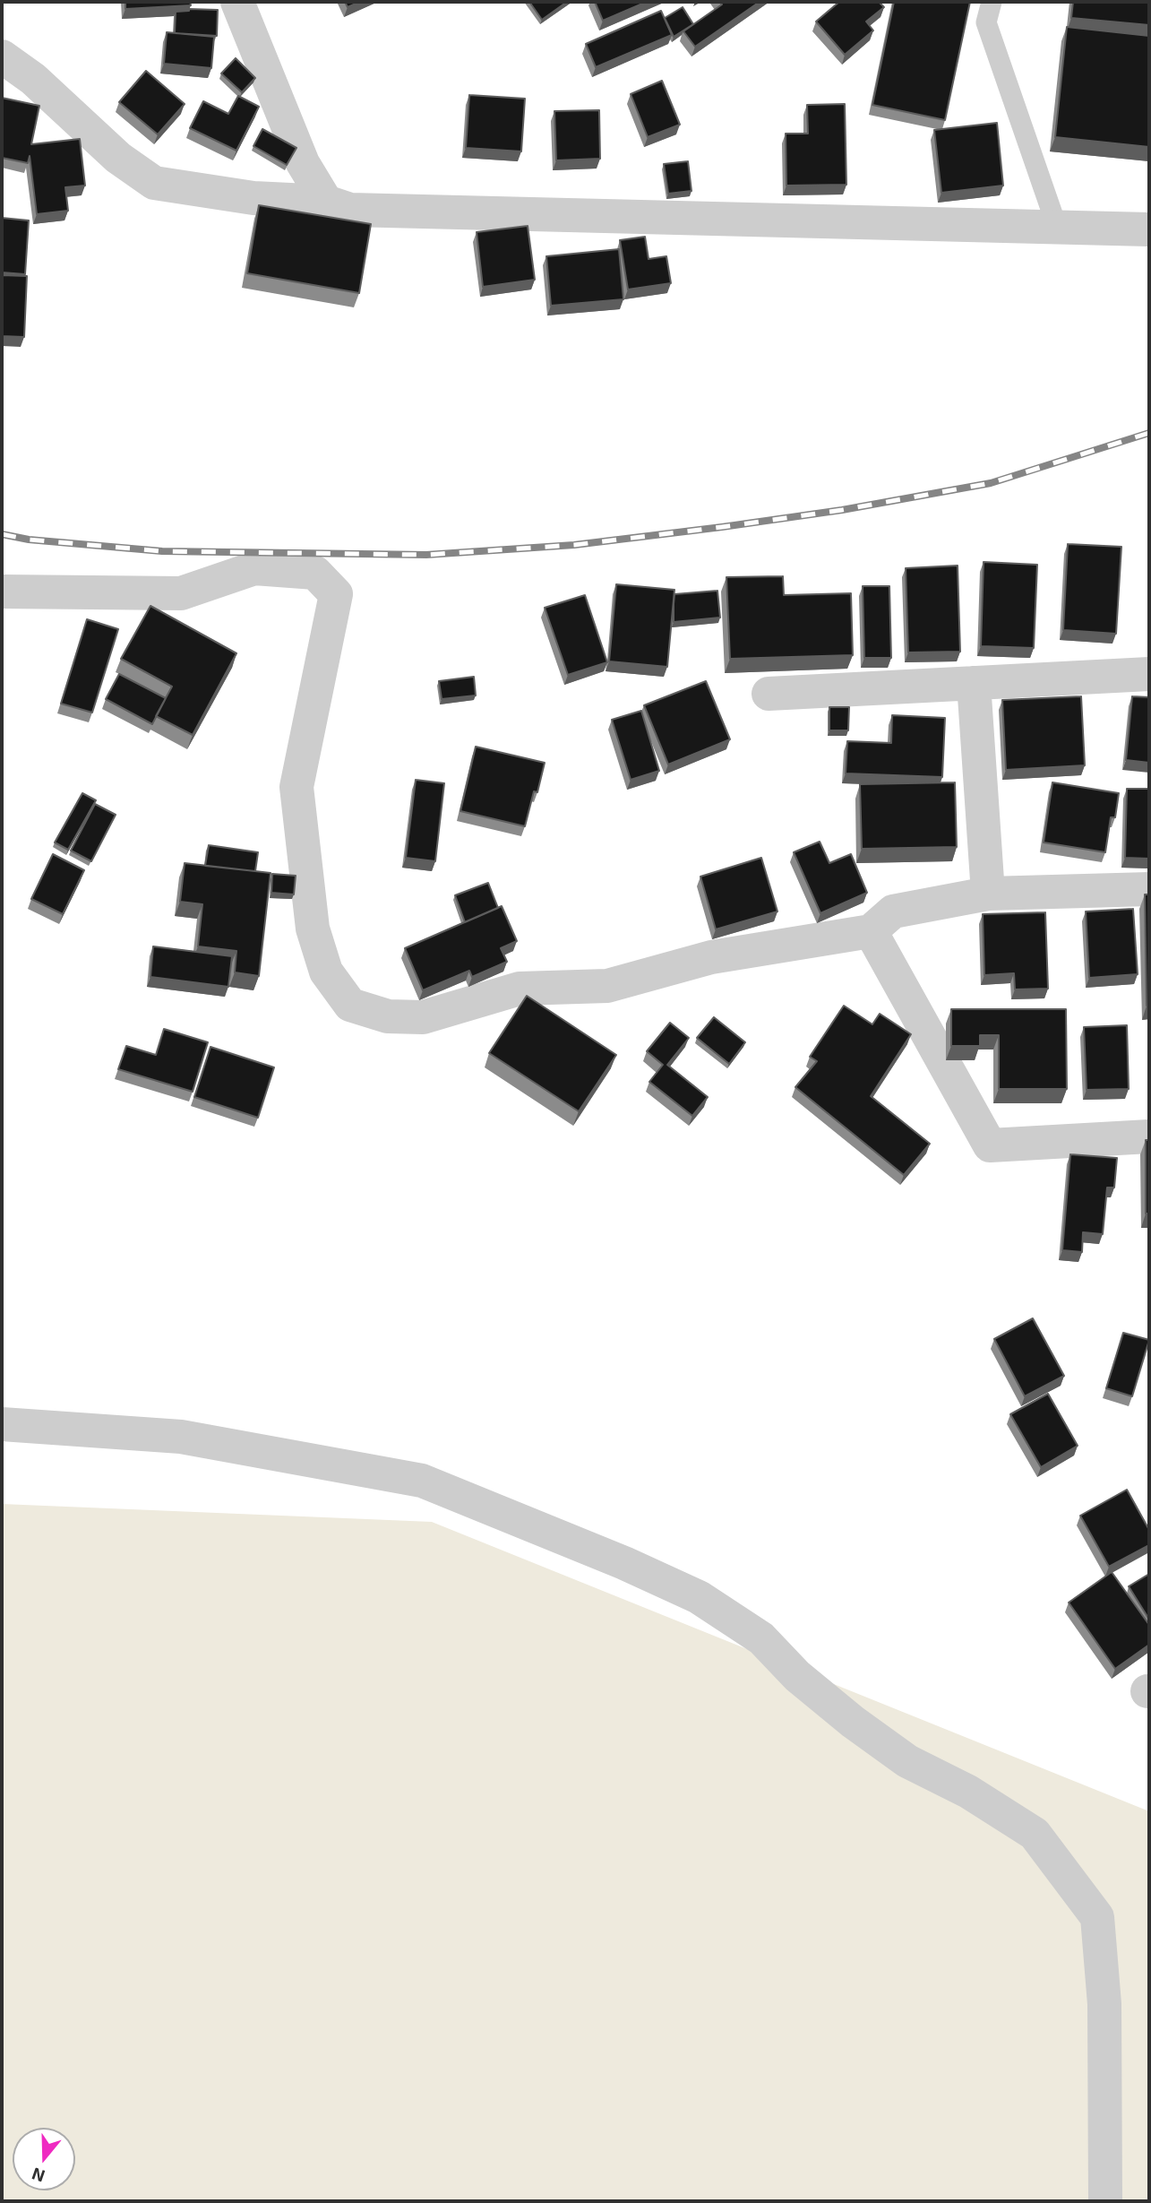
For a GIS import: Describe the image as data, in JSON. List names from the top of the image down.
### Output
{
  "north": "bottom"
}
